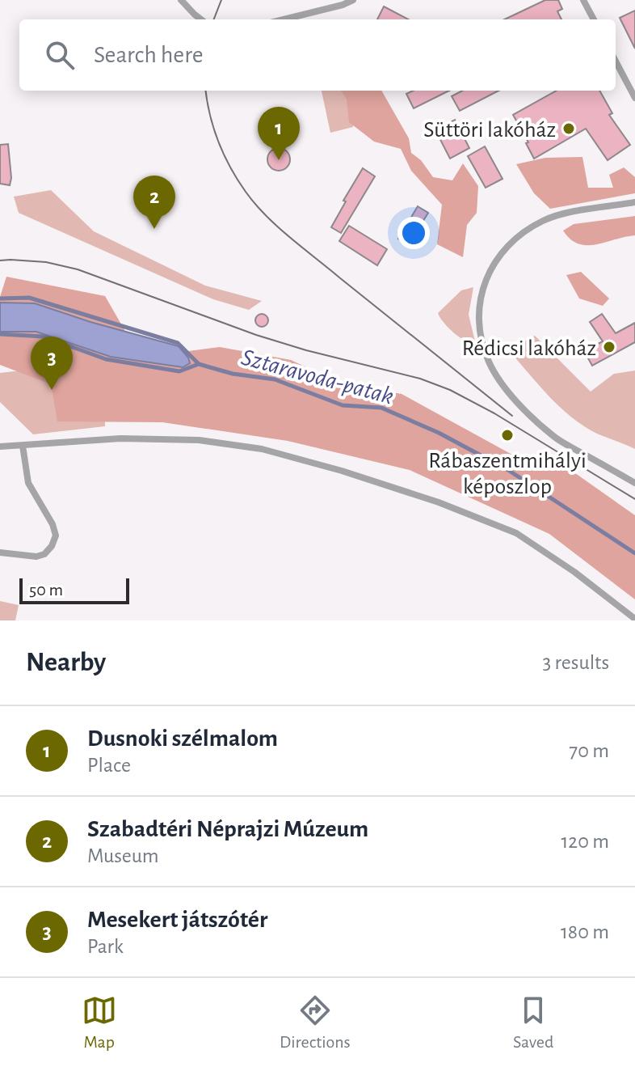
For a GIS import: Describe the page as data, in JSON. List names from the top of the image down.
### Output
{
  "water": ["Sztaravoda-patak"],
  "places": ["Süttöri lakóház", "Rédicsi lakóház", "Rábaszentmihályi képoszlop"],
  "scale_bar": "50 m",
  "page": {
    "search": "Search here",
    "pins": ["1", "2", "3"],
    "scale": "50 m",
    "heading": ["Nearby", "3 results"],
    "list": [
      {
        "mark": "1",
        "name": "Dusnoki szélmalom",
        "note": "Place",
        "value": "70 m"
      },
      {
        "mark": "2",
        "name": "Szabadtéri Néprajzi Múzeum",
        "note": "Museum",
        "value": "120 m"
      },
      {
        "mark": "3",
        "name": "Mesekert játszótér",
        "note": "Park",
        "value": "180 m"
      }
    ],
    "nav": ["Map", "Directions", "Saved"]
  }
}
